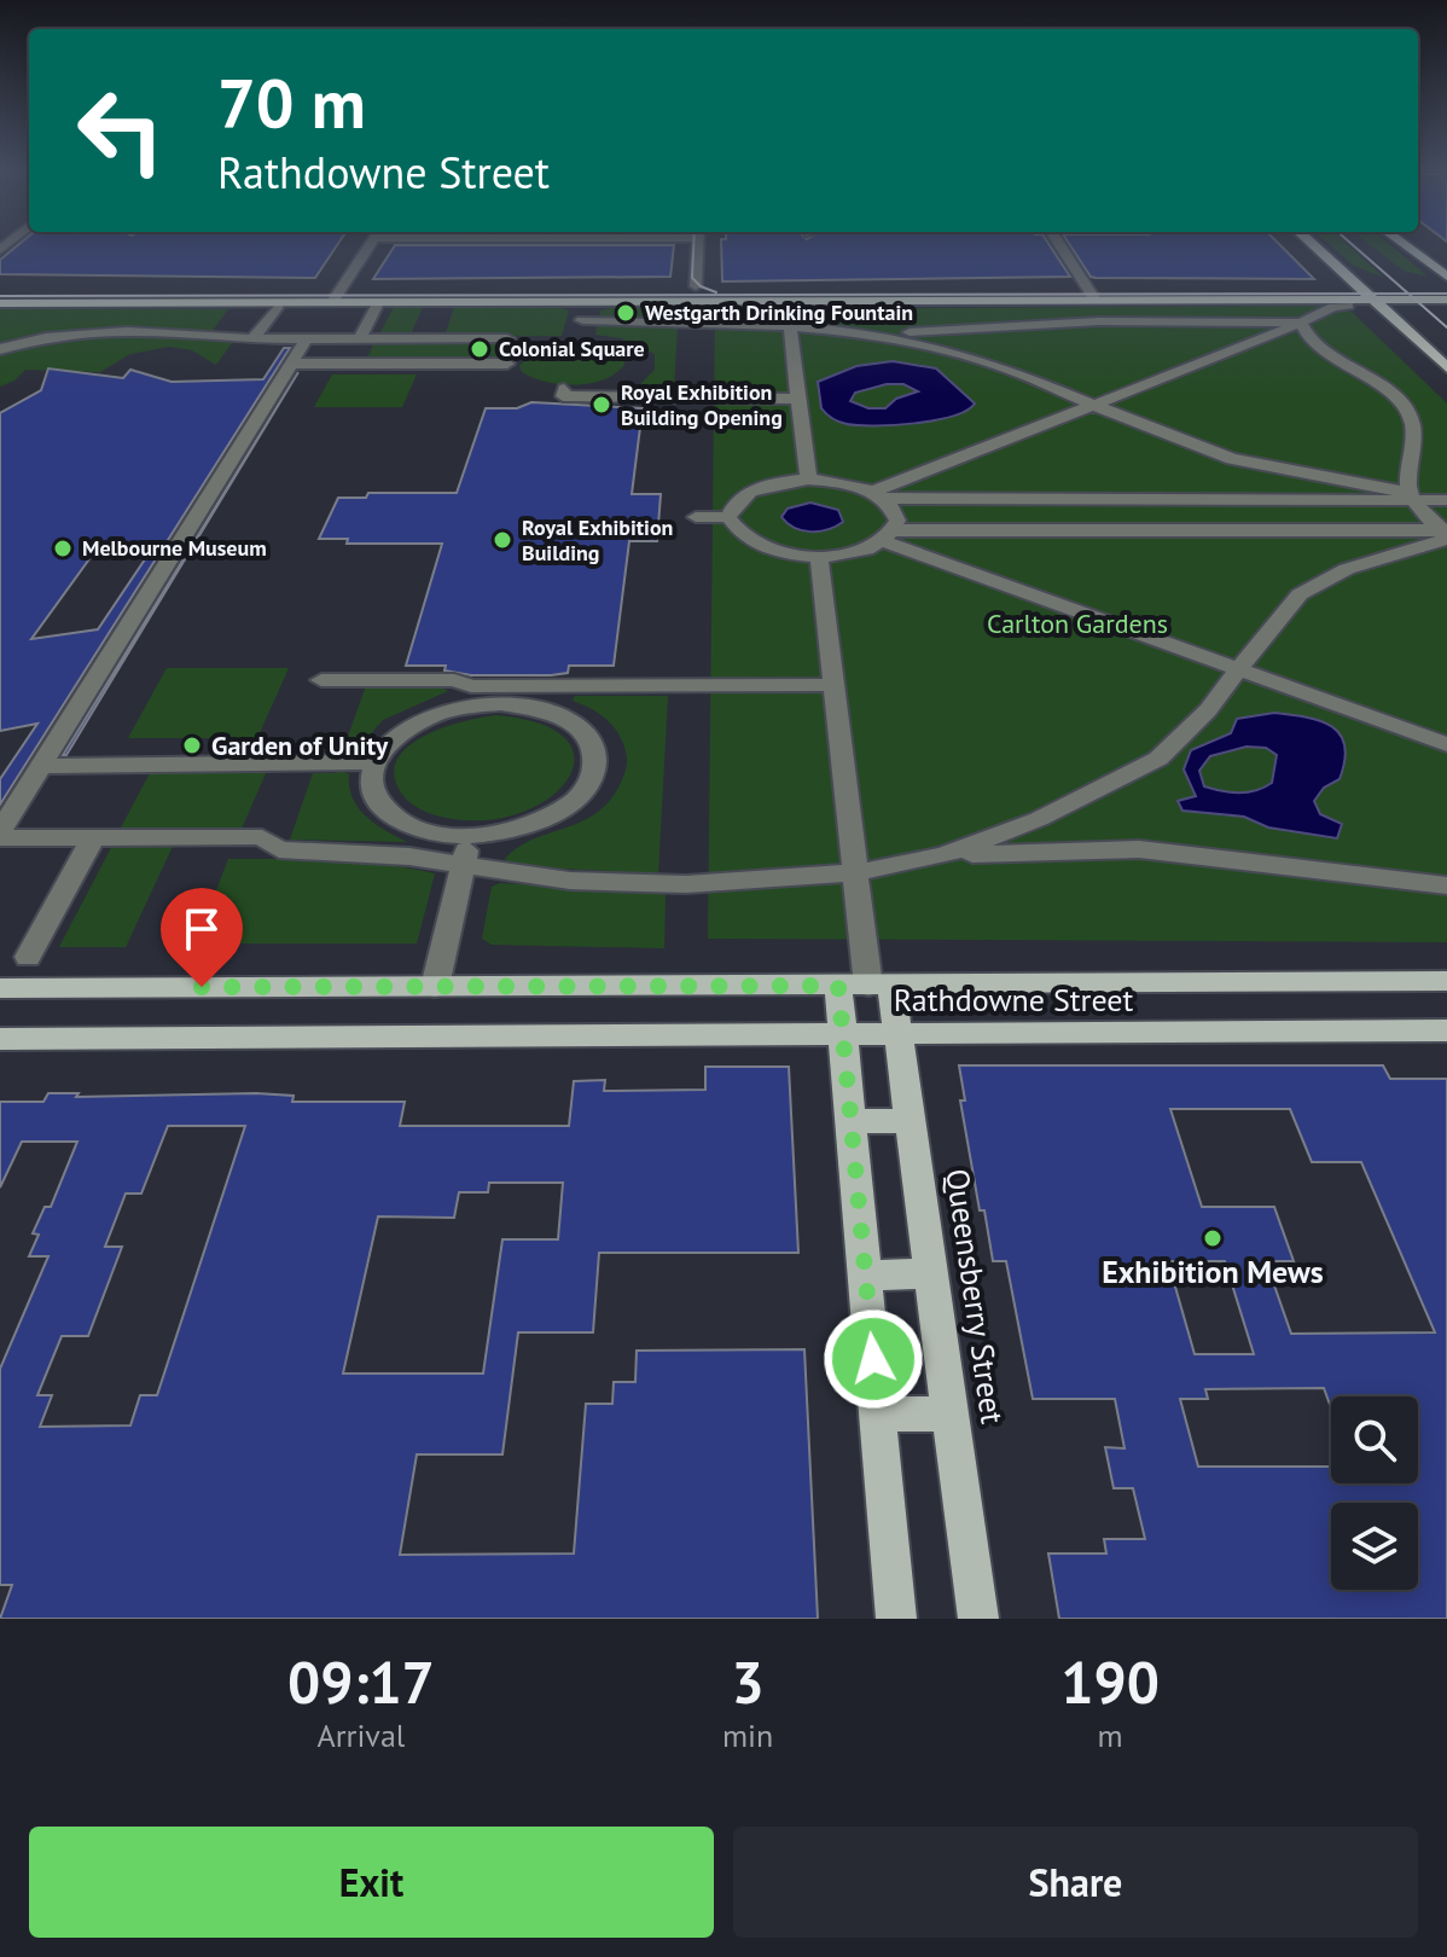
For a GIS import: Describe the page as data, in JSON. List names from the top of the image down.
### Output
{
  "streets": {
    "main road": ["Rathdowne Street", "Queensberry Street"]
  },
  "crossings": [
    ["Rathdowne Street", "Queensberry Street"]
  ],
  "parks": ["Carlton Gardens"],
  "places": [
    "Westgarth Drinking Fountain",
    "Colonial Square",
    "Royal Exhibition Building Opening",
    "Royal Exhibition Building",
    "Melbourne Museum",
    "Garden of Unity",
    "Exhibition Mews"
  ],
  "page": {
    "turn": ["70 m", "Rathdowne Street"],
    "eta": [
      "09:17",
      "Arrival",
      "3",
      "min",
      "190",
      "m"
    ],
    "buttons": ["Exit", "Share"]
  }
}
